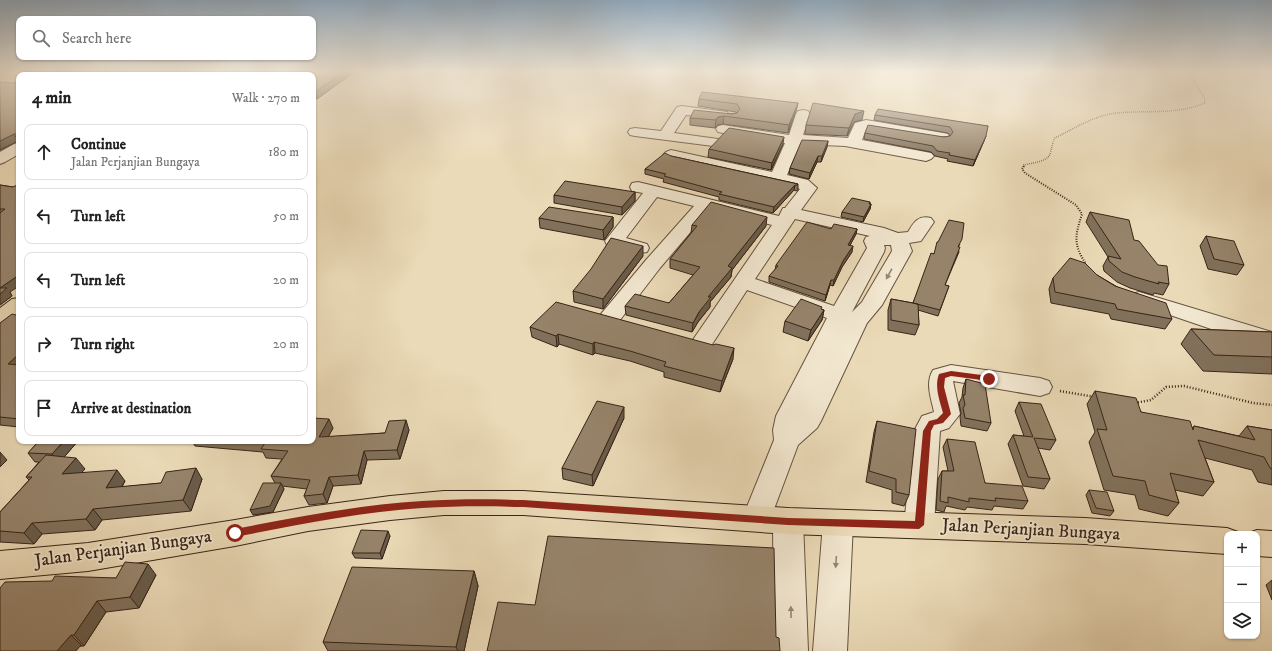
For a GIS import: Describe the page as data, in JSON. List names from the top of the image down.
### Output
{
  "streets": {
    "main road": ["Jalan Perjanjian Bungaya"]
  },
  "page": {
    "search": "Search here",
    "heading": ["4 min", "Walk · 270 m"],
    "list": [
      ["Continue", "Jalan Perjanjian Bungaya", "180 m"],
      ["Turn left", "50 m"],
      ["Turn left", "20 m"],
      ["Turn right", "20 m"],
      "Arrive at destination"
    ],
    "map_buttons": ["+", "−"]
  }
}
